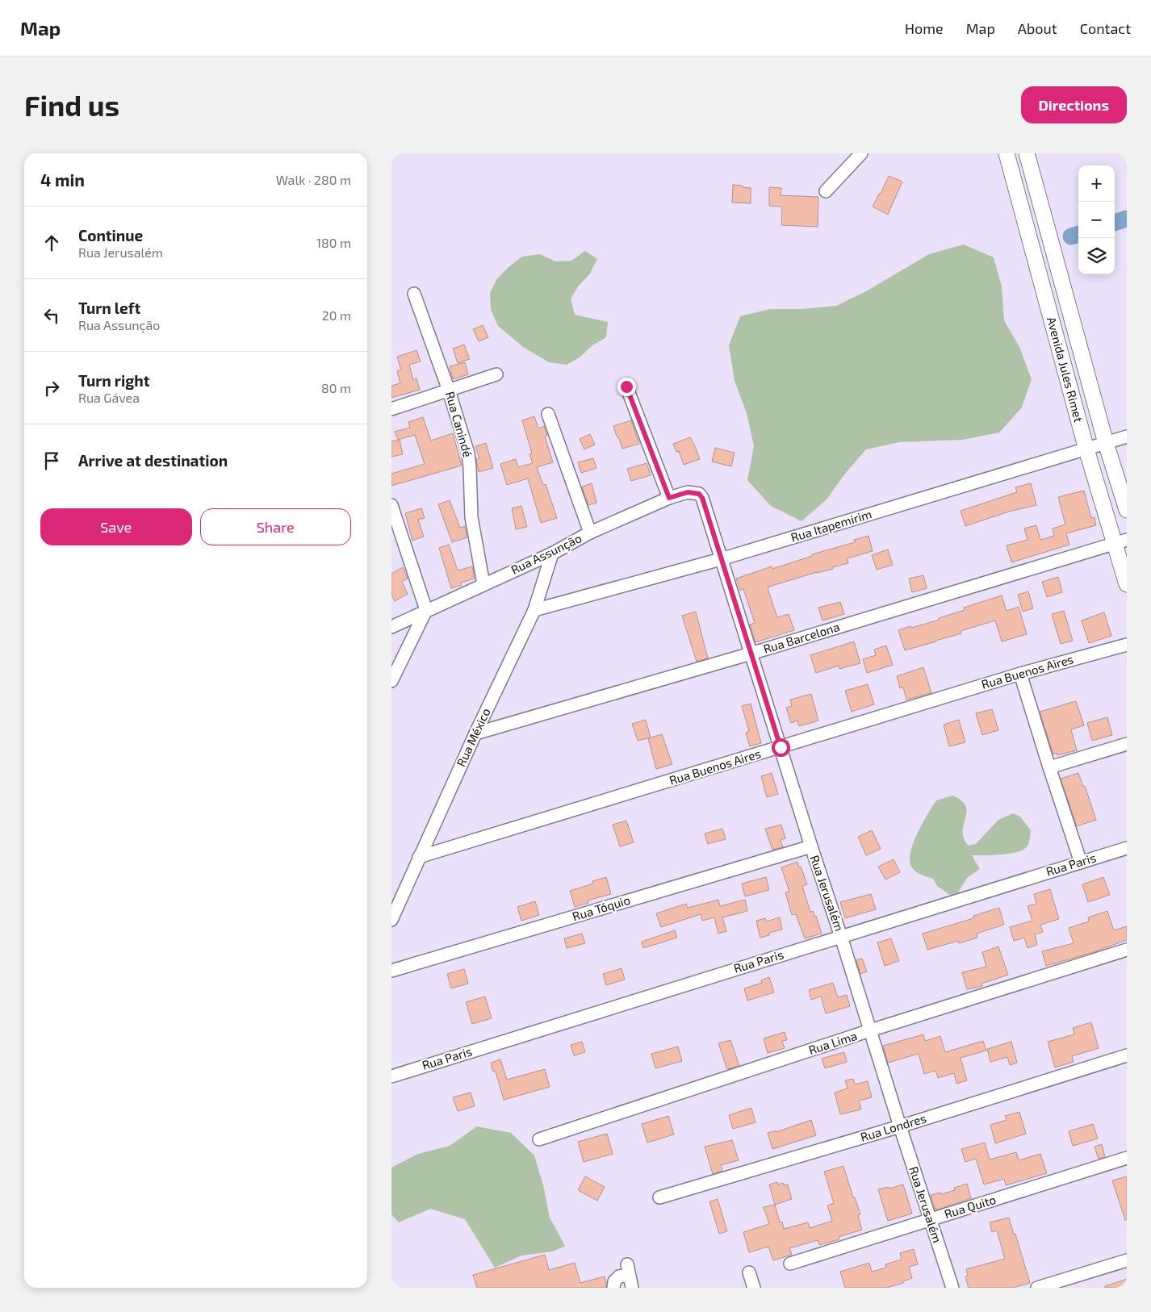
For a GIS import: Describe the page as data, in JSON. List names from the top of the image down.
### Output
{
  "streets": {
    "main road": ["Avenida Jules Rimet"],
    "street": [
      "Rua Canindé",
      "Rua Itapemirim",
      "Rua Assunção",
      "Rua Barcelona",
      "Rua Buenos Aires",
      "Rua México",
      "Rua Paris",
      "Rua Jerusalém",
      "Rua Tóquio",
      "Rua Lima",
      "Rua Londres",
      "Rua Quito"
    ]
  },
  "crossings": [
    ["Avenida Jules Rimet", "Rua Itapemirim"],
    ["Avenida Jules Rimet", "Rua Barcelona"],
    ["Rua Canindé", "Rua Assunção"],
    ["Rua Itapemirim", "Rua México"],
    ["Rua Itapemirim", "Rua Jerusalém"],
    ["Rua Assunção", "Rua México"],
    ["Rua Assunção", "Rua Jerusalém"],
    ["Rua Barcelona", "Rua México"],
    ["Rua Barcelona", "Rua Jerusalém"],
    ["Rua Buenos Aires", "Rua México"],
    ["Rua Buenos Aires", "Rua Jerusalém"],
    ["Rua Paris", "Rua Jerusalém"],
    ["Rua Jerusalém", "Rua Tóquio"],
    ["Rua Jerusalém", "Rua Lima"],
    ["Rua Jerusalém", "Rua Londres"],
    ["Rua Jerusalém", "Rua Quito"]
  ],
  "page": {
    "header": "Map",
    "nav": [
      "Home",
      "Map",
      "About",
      "Contact"
    ],
    "buttons": [
      "Directions",
      ["Save", "Share"]
    ],
    "title": "Find us",
    "heading": ["4 min", "Walk · 280 m"],
    "map_buttons": ["+", "−"],
    "list": [
      ["Continue", "Rua Jerusalém", "180 m"],
      ["Turn left", "Rua Assunção", "20 m"],
      ["Turn right", "Rua Gávea", "80 m"],
      "Arrive at destination"
    ]
  }
}
